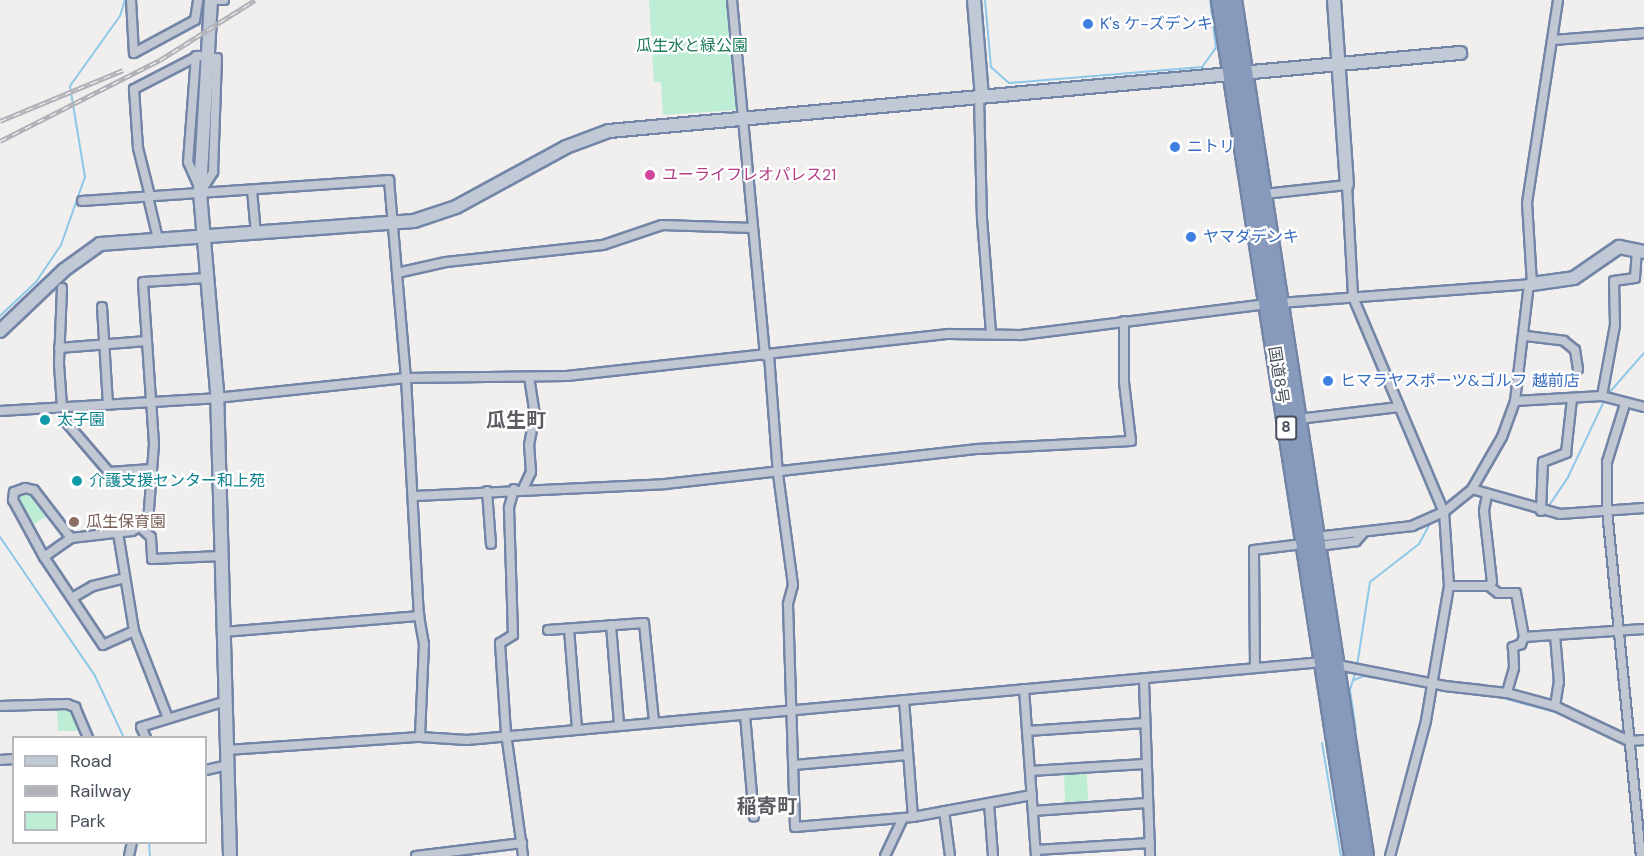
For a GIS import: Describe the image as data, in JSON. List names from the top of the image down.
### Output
{
  "streets": {
    "highway": ["国道8号", "8"]
  },
  "districts": ["瓜生町", "稲寄町"],
  "parks": ["瓜生水と緑公園"],
  "places": [
    "K's ケ-ズデンキ",
    "ニトリ",
    "ユーライフレオパレス21",
    "ヤマダデンキ",
    "ヒマラヤスポーツ&ゴルフ 越前店",
    "太子園",
    "介護支援センター和上苑",
    "瓜生保育園"
  ],
  "legend": ["Road", "Railway", "Park"]
}
